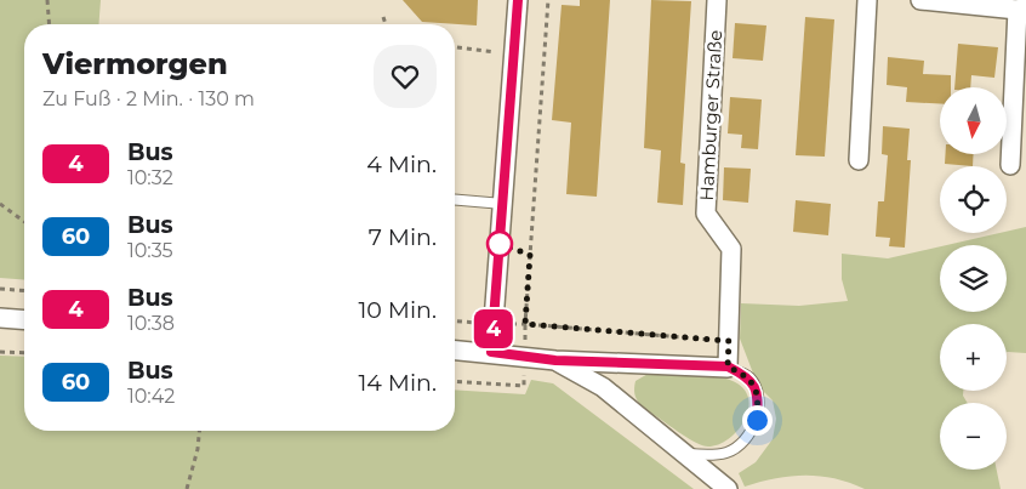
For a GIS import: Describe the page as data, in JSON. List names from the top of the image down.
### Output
{
  "streets": {
    "street": ["Hamburger Straße"]
  },
  "lines": ["bus line 4"],
  "north": "bottom",
  "page": {
    "on_map": "4",
    "heading": ["Viermorgen", "Zu Fuß · 2 Min. · 130 m"],
    "map_buttons": ["+", "−"],
    "list": [
      {
        "mark": "4",
        "name": "Bus",
        "note": "10:32",
        "value": "4 Min."
      },
      {
        "mark": "60",
        "name": "Bus",
        "note": "10:35",
        "value": "7 Min."
      },
      {
        "mark": "4",
        "name": "Bus",
        "note": "10:38",
        "value": "10 Min."
      },
      {
        "mark": "60",
        "name": "Bus",
        "note": "10:42",
        "value": "14 Min."
      }
    ]
  }
}
